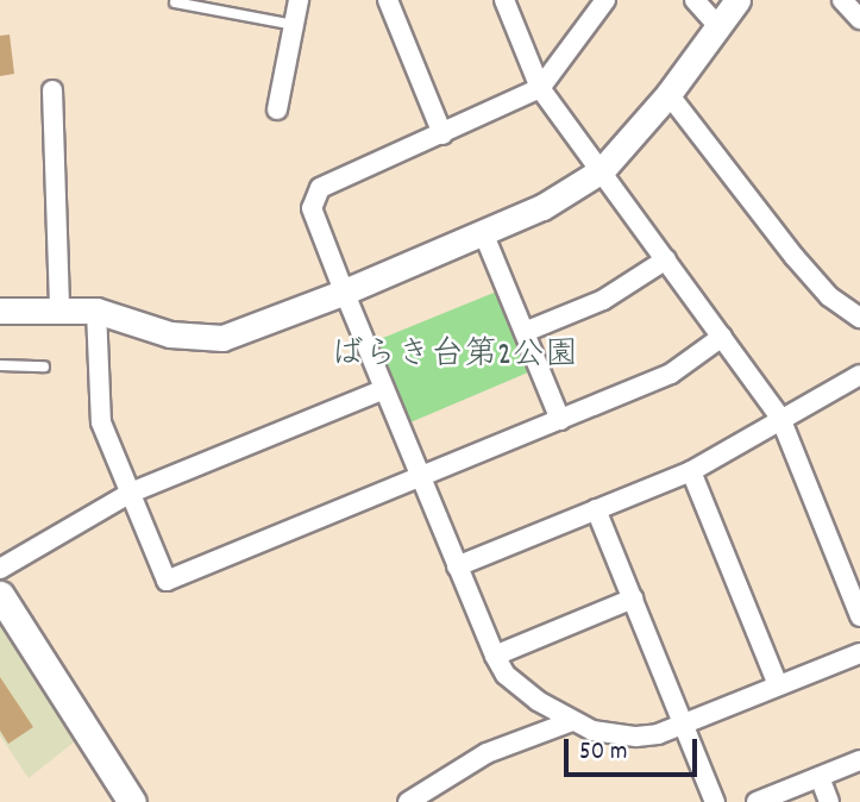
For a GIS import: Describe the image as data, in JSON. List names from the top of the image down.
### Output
{
  "parks": ["ばらき台第2公園"],
  "scale_bar": "50 m"
}
